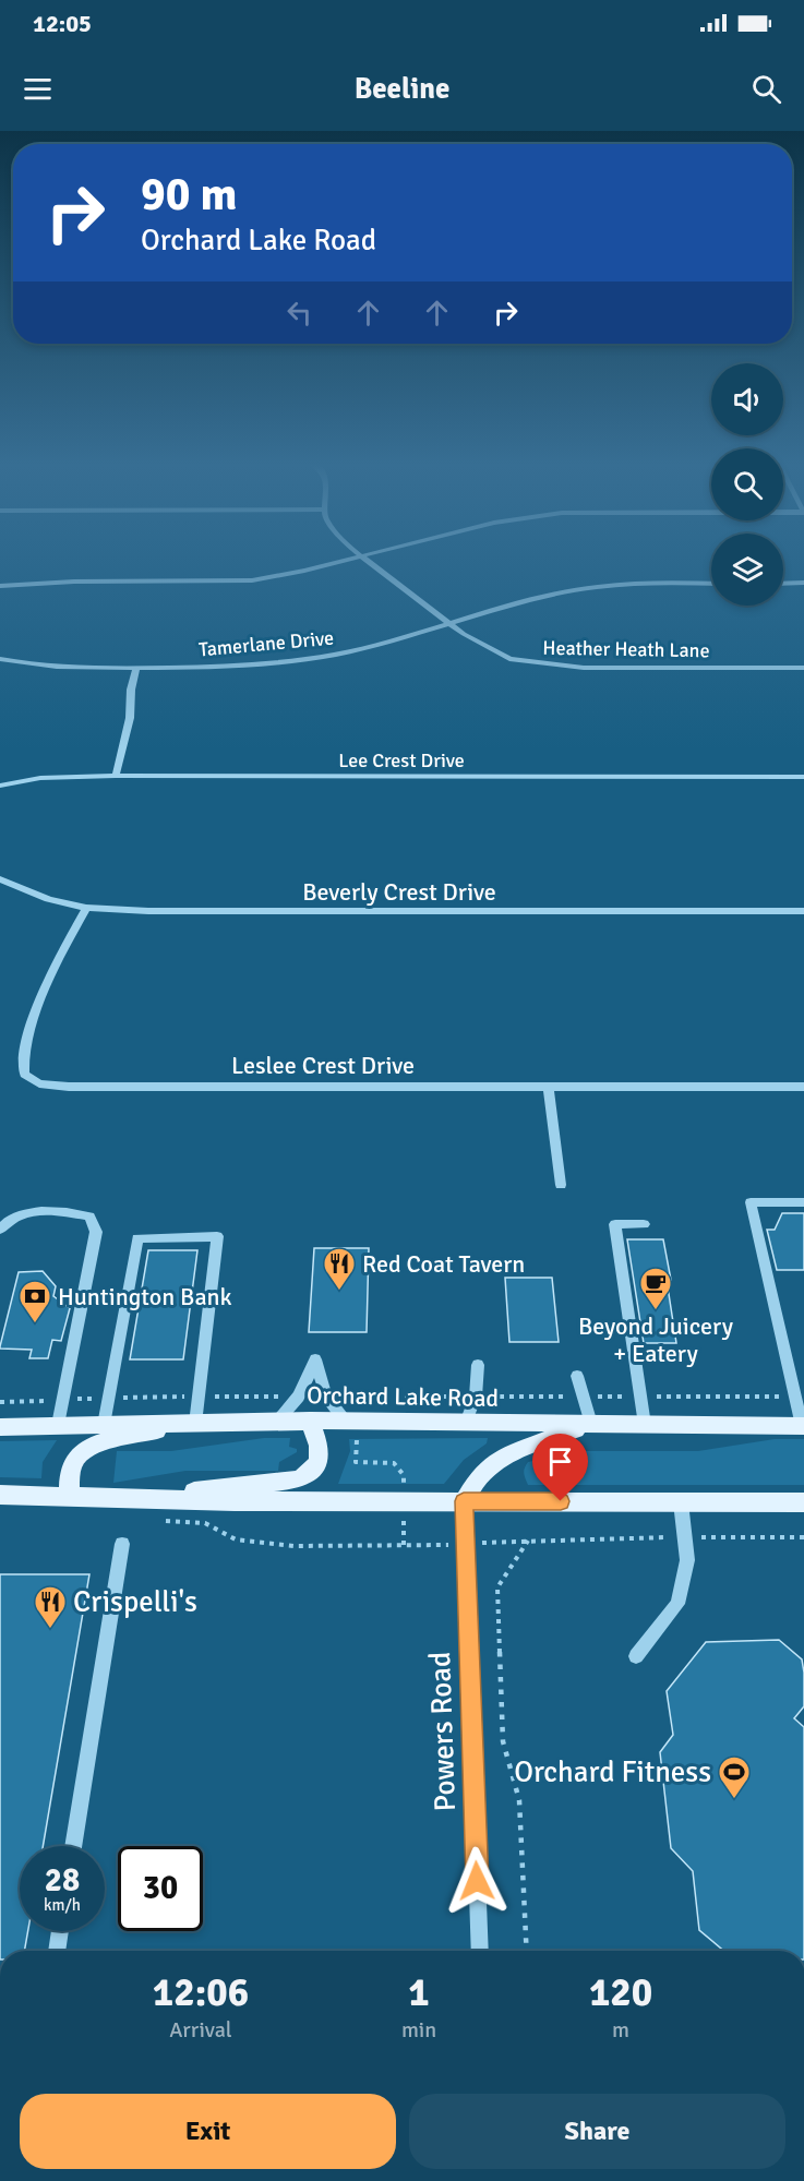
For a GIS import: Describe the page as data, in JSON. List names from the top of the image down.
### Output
{
  "streets": {
    "main road": ["Orchard Lake Road"],
    "street": [
      "Tamerlane Drive",
      "Heather Heath Lane",
      "Lee Crest Drive",
      "Beverly Crest Drive",
      "Leslee Crest Drive",
      "Powers Road"
    ]
  },
  "crossings": [
    ["Tamerlane Drive", "Heather Heath Lane"],
    ["Beverly Crest Drive", "Leslee Crest Drive"]
  ],
  "places": {
    "restaurant": ["Red Coat Tavern", "Crispelli's"],
    "cafe": ["Beyond Juicery + Eatery"],
    "bank": ["Huntington Bank"],
    "sports": ["Orchard Fitness"]
  },
  "page": {
    "status": "12:05",
    "header": "Beeline",
    "turn": ["90 m", "Orchard Lake Road"],
    "speed": "28 km/h",
    "limit": "30",
    "eta": [
      "12:06",
      "Arrival",
      "1",
      "min",
      "120",
      "m"
    ],
    "buttons": ["Exit", "Share"]
  }
}
